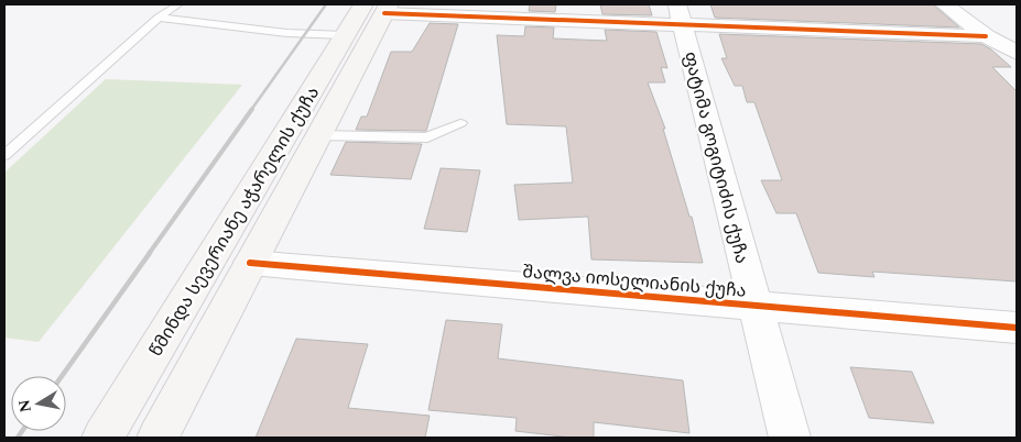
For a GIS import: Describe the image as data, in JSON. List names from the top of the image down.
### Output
{
  "streets": {
    "main road": ["წმინდა სევერიანე აჭარელის ქუჩა"],
    "street": ["ფატიმა გოგიტიძის ქუჩა", "შალვა იოსელიანის ქუჩა"]
  },
  "crossings": [
    ["ფატიმა გოგიტიძის ქუჩა", "შალვა იოსელიანის ქუჩა"],
    ["წმინდა სევერიანე აჭარელის ქუჩა", "შალვა იოსელიანის ქუჩა"]
  ],
  "north": "left"
}
